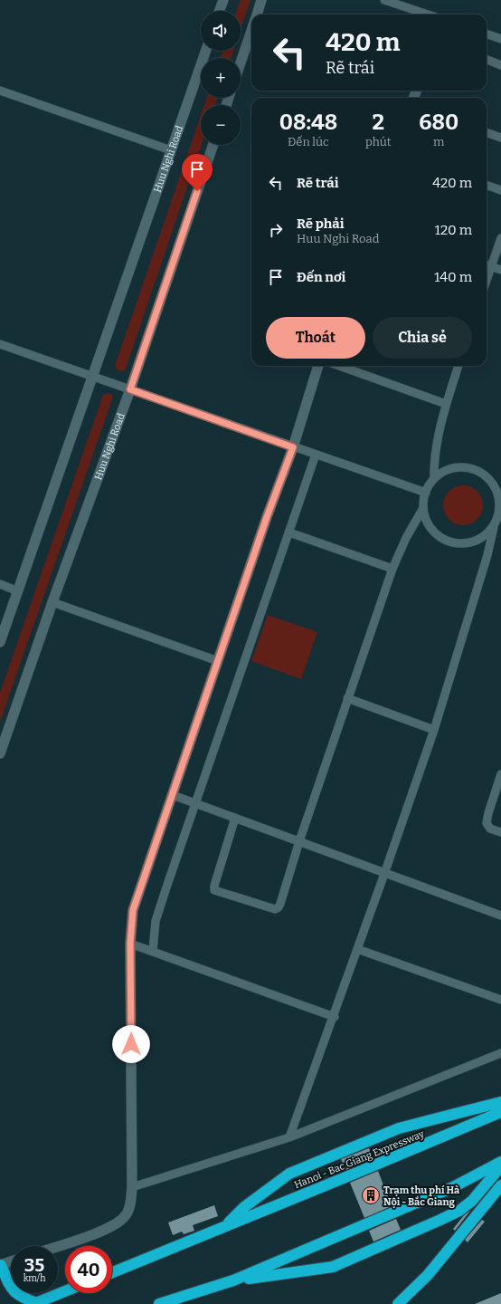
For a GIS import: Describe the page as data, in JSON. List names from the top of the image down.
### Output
{
  "streets": {
    "highway": ["Hanoi - Bac Giang Expressway"],
    "main road": ["Huu Nghi Road"]
  },
  "places": {
    "building": ["Trạm thu phí Hà Nội - Bắc Giang"]
  },
  "page": {
    "map_buttons": ["+", "−"],
    "turn": ["420 m", "Rẽ trái"],
    "eta": [
      "08:48",
      "Đến lúc",
      "2",
      "phút",
      "680",
      "m"
    ],
    "list": [
      {
        "name": "Rẽ trái",
        "value": "420 m"
      },
      {
        "name": "Rẽ phải",
        "note": "Huu Nghi Road",
        "value": "120 m"
      },
      {
        "name": "Đến nơi",
        "value": "140 m"
      }
    ],
    "buttons": ["Thoát", "Chia sẻ"],
    "speed": "35 km/h",
    "limit": "40"
  }
}
